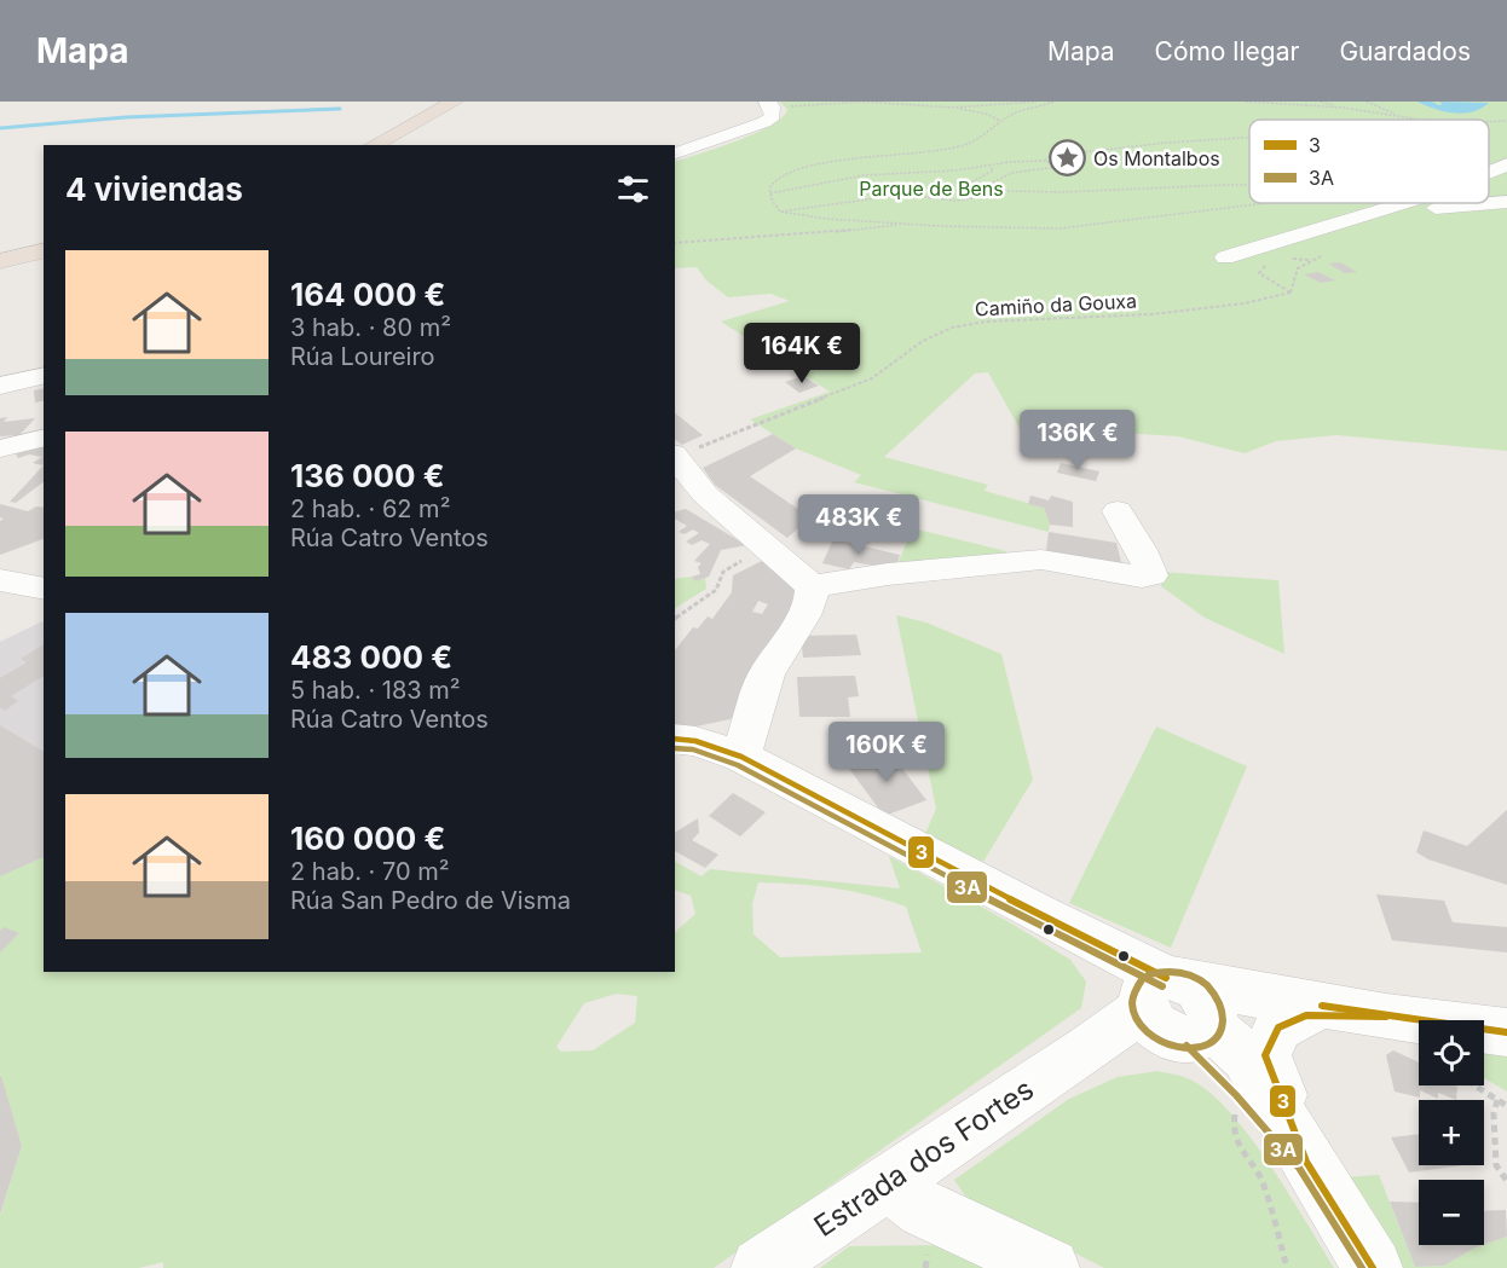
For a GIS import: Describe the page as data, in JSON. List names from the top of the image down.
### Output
{
  "streets": {
    "street": ["Estrada dos Fortes"],
    "path": ["Camiño da Gouxa"]
  },
  "parks": ["Parque de Bens"],
  "places": {
    "place": ["Os Montalbos"]
  },
  "lines": ["transit line 3", "transit line 3A"],
  "legend": ["3", "3A"],
  "page": {
    "header": "Mapa",
    "nav": ["Mapa", "Cómo llegar", "Guardados"],
    "heading": "4 viviendas",
    "list": [
      {
        "name": "164 000 €",
        "note": "3 hab. · 80 m² · Rúa Loureiro"
      },
      {
        "name": "136 000 €",
        "note": "2 hab. · 62 m² · Rúa Catro Ventos"
      },
      {
        "name": "483 000 €",
        "note": "5 hab. · 183 m² · Rúa Catro Ventos"
      },
      {
        "name": "160 000 €",
        "note": "2 hab. · 70 m² · Rúa San Pedro de Visma"
      }
    ],
    "price": [
      "164K €",
      "136K €",
      "483K €",
      "160K €"
    ],
    "map_buttons": ["+", "−"]
  }
}
